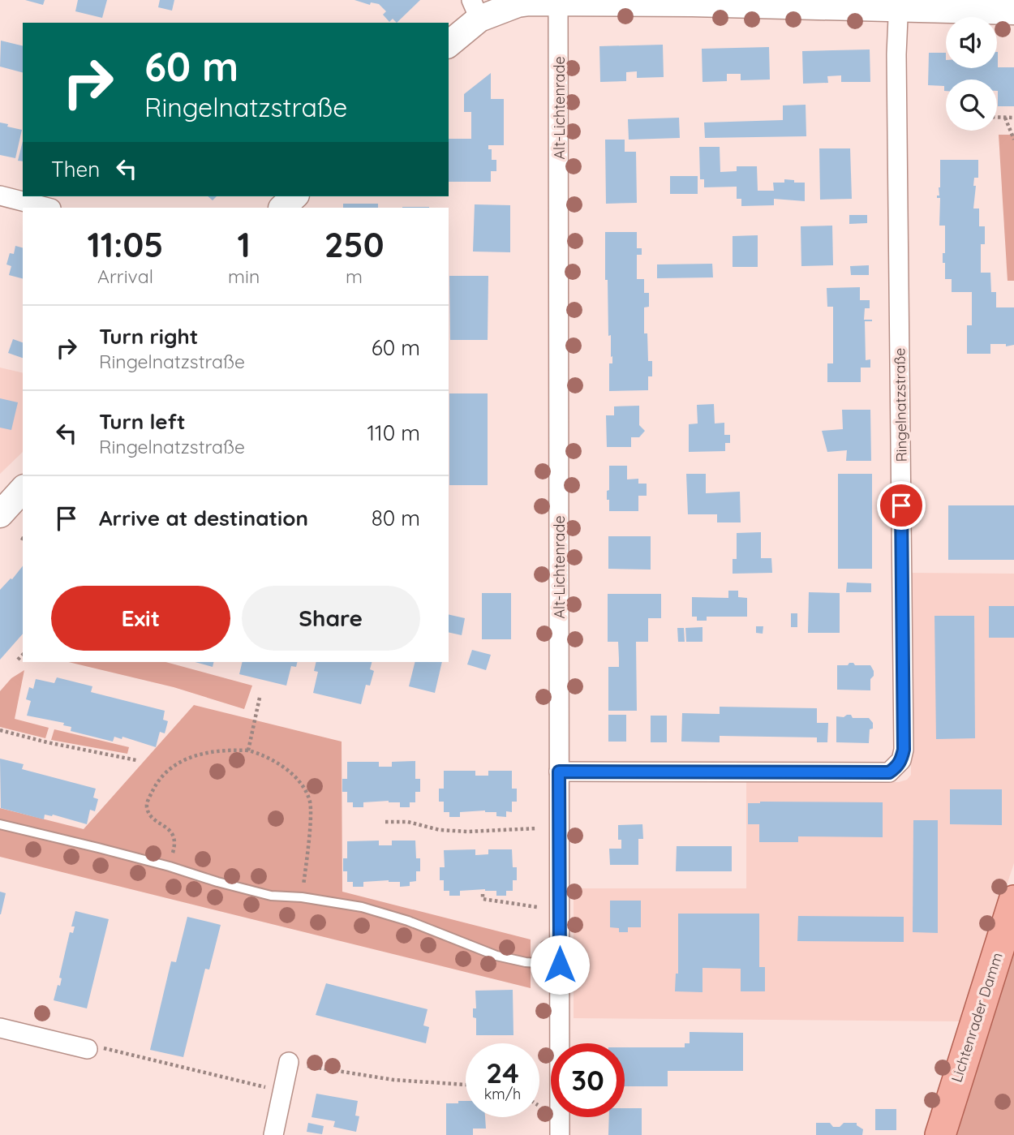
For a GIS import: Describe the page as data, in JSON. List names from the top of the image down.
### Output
{
  "streets": {
    "main road": ["Lichtenrader Damm"],
    "street": ["Alt-Lichtenrade", "Ringelnatzstraße"]
  },
  "crossings": [
    ["Alt-Lichtenrade", "Ringelnatzstraße"]
  ],
  "page": {
    "turn": ["60 m", "Ringelnatzstraße"],
    "then": "Then",
    "eta": [
      "11:05",
      "Arrival",
      "1",
      "min",
      "250",
      "m"
    ],
    "list": [
      {
        "name": "Turn right",
        "note": "Ringelnatzstraße",
        "value": "60 m"
      },
      {
        "name": "Turn left",
        "note": "Ringelnatzstraße",
        "value": "110 m"
      },
      {
        "name": "Arrive at destination",
        "value": "80 m"
      }
    ],
    "buttons": ["Exit", "Share"],
    "speed": "24 km/h",
    "limit": "30"
  }
}
